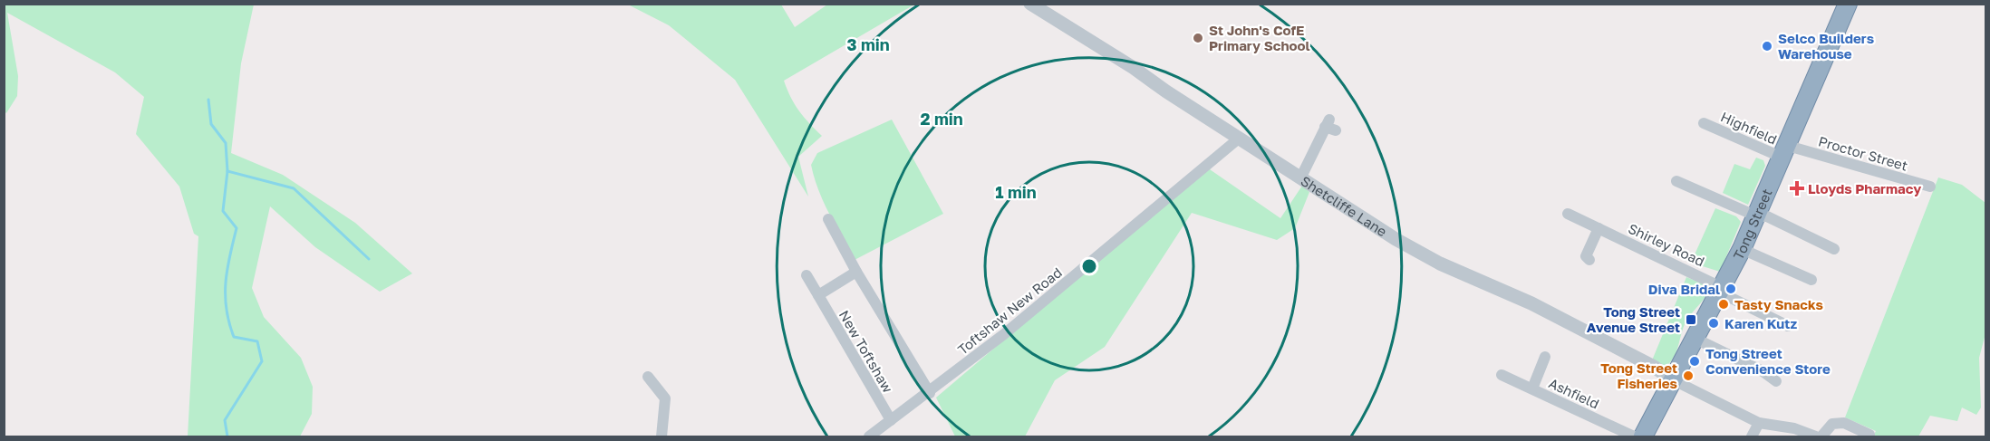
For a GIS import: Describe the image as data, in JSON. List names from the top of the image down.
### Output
{
  "streets": {
    "highway": ["Tong Street"],
    "street": [
      "Highfield",
      "Proctor Street",
      "Shetcliffe Lane",
      "Shirley Road",
      "Toftshaw New Road",
      "New Toftshaw",
      "Ashfield"
    ]
  },
  "crossings": [
    ["Highfield", "Proctor Street"],
    ["Highfield", "Tong Street"],
    ["Proctor Street", "Tong Street"],
    ["Shetcliffe Lane", "Tong Street"],
    ["Shetcliffe Lane", "Toftshaw New Road"],
    ["Tong Street", "Shirley Road"],
    ["Toftshaw New Road", "New Toftshaw"]
  ],
  "places": {
    "other": [
      "St John's CofE Primary School",
      "Selco Builders Warehouse",
      "Diva Bridal",
      "Tasty Snacks",
      "Karen Kutz",
      "Tong Street Convenience Store",
      "Tong Street Fisheries"
    ],
    "health": ["Lloyds Pharmacy"],
    "transit": ["Tong Street Avenue Street"]
  },
  "rings": ["3 min", "2 min", "1 min"]
}
